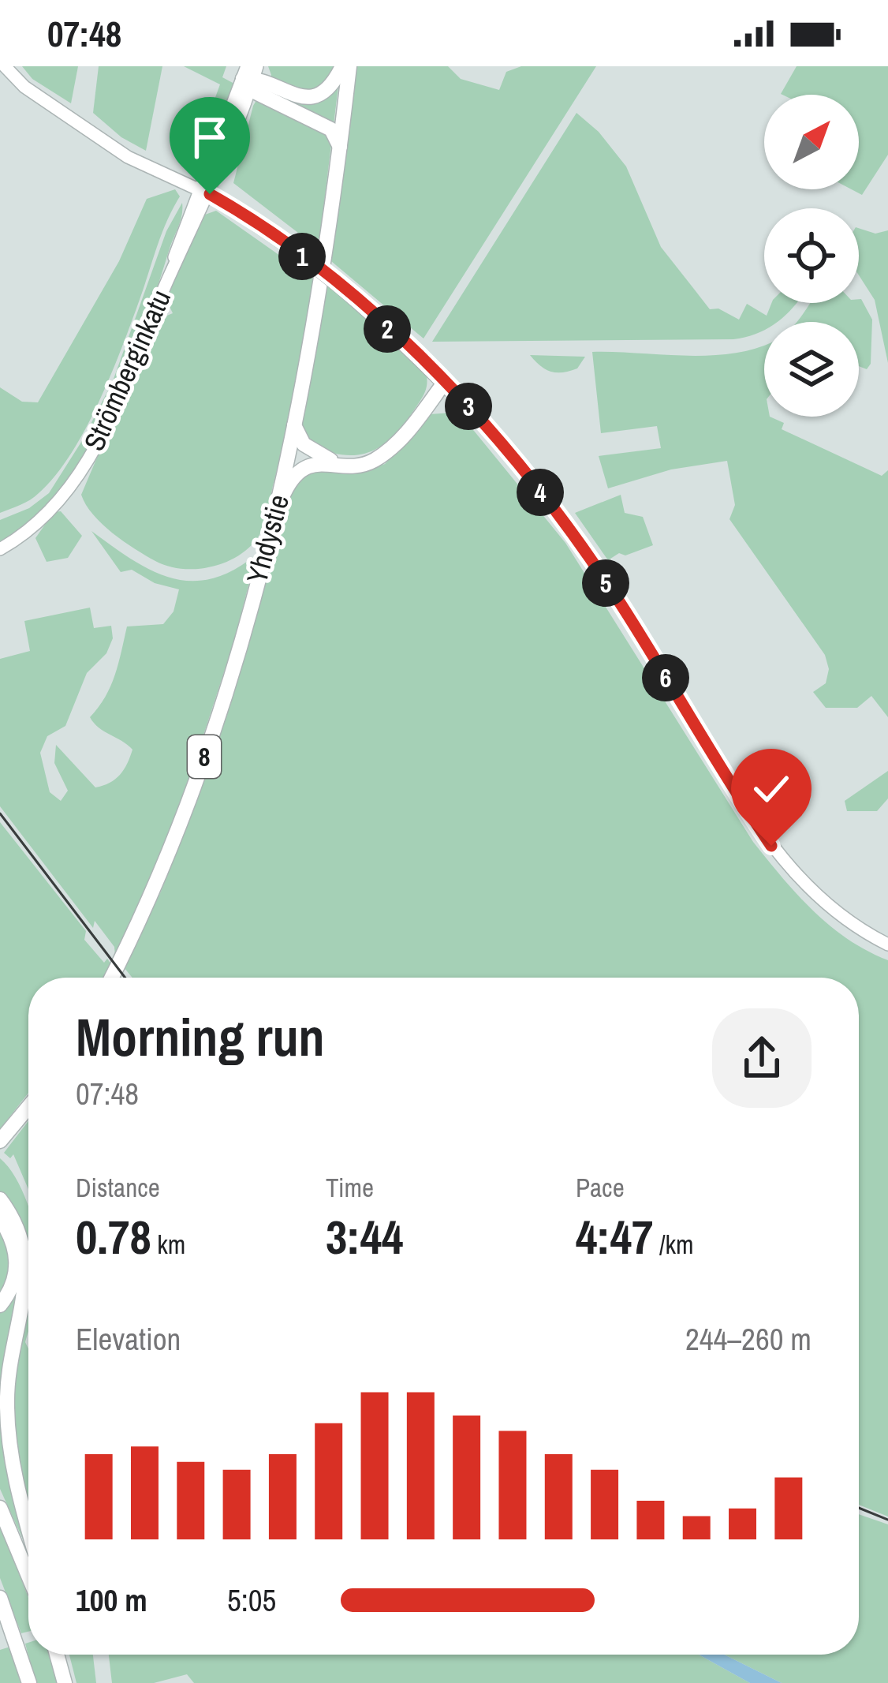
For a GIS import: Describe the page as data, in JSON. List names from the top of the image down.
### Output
{
  "streets": {
    "highway": ["Yhdystie", "8"],
    "main road": ["Strömberginkatu"]
  },
  "north": "top right",
  "page": {
    "status": "07:48",
    "pins": [
      "1",
      "2",
      "3",
      "4",
      "5",
      "6"
    ],
    "heading": ["Morning run", "07:48"],
    "stats": [
      ["Distance", "0.78 km"],
      ["Time", "3:44"],
      ["Pace", "4:47 /km"]
    ],
    "chart": ["Elevation", "244–260 m"],
    "list": [
      {
        "name": "100 m",
        "note": "5:05"
      }
    ]
  }
}
